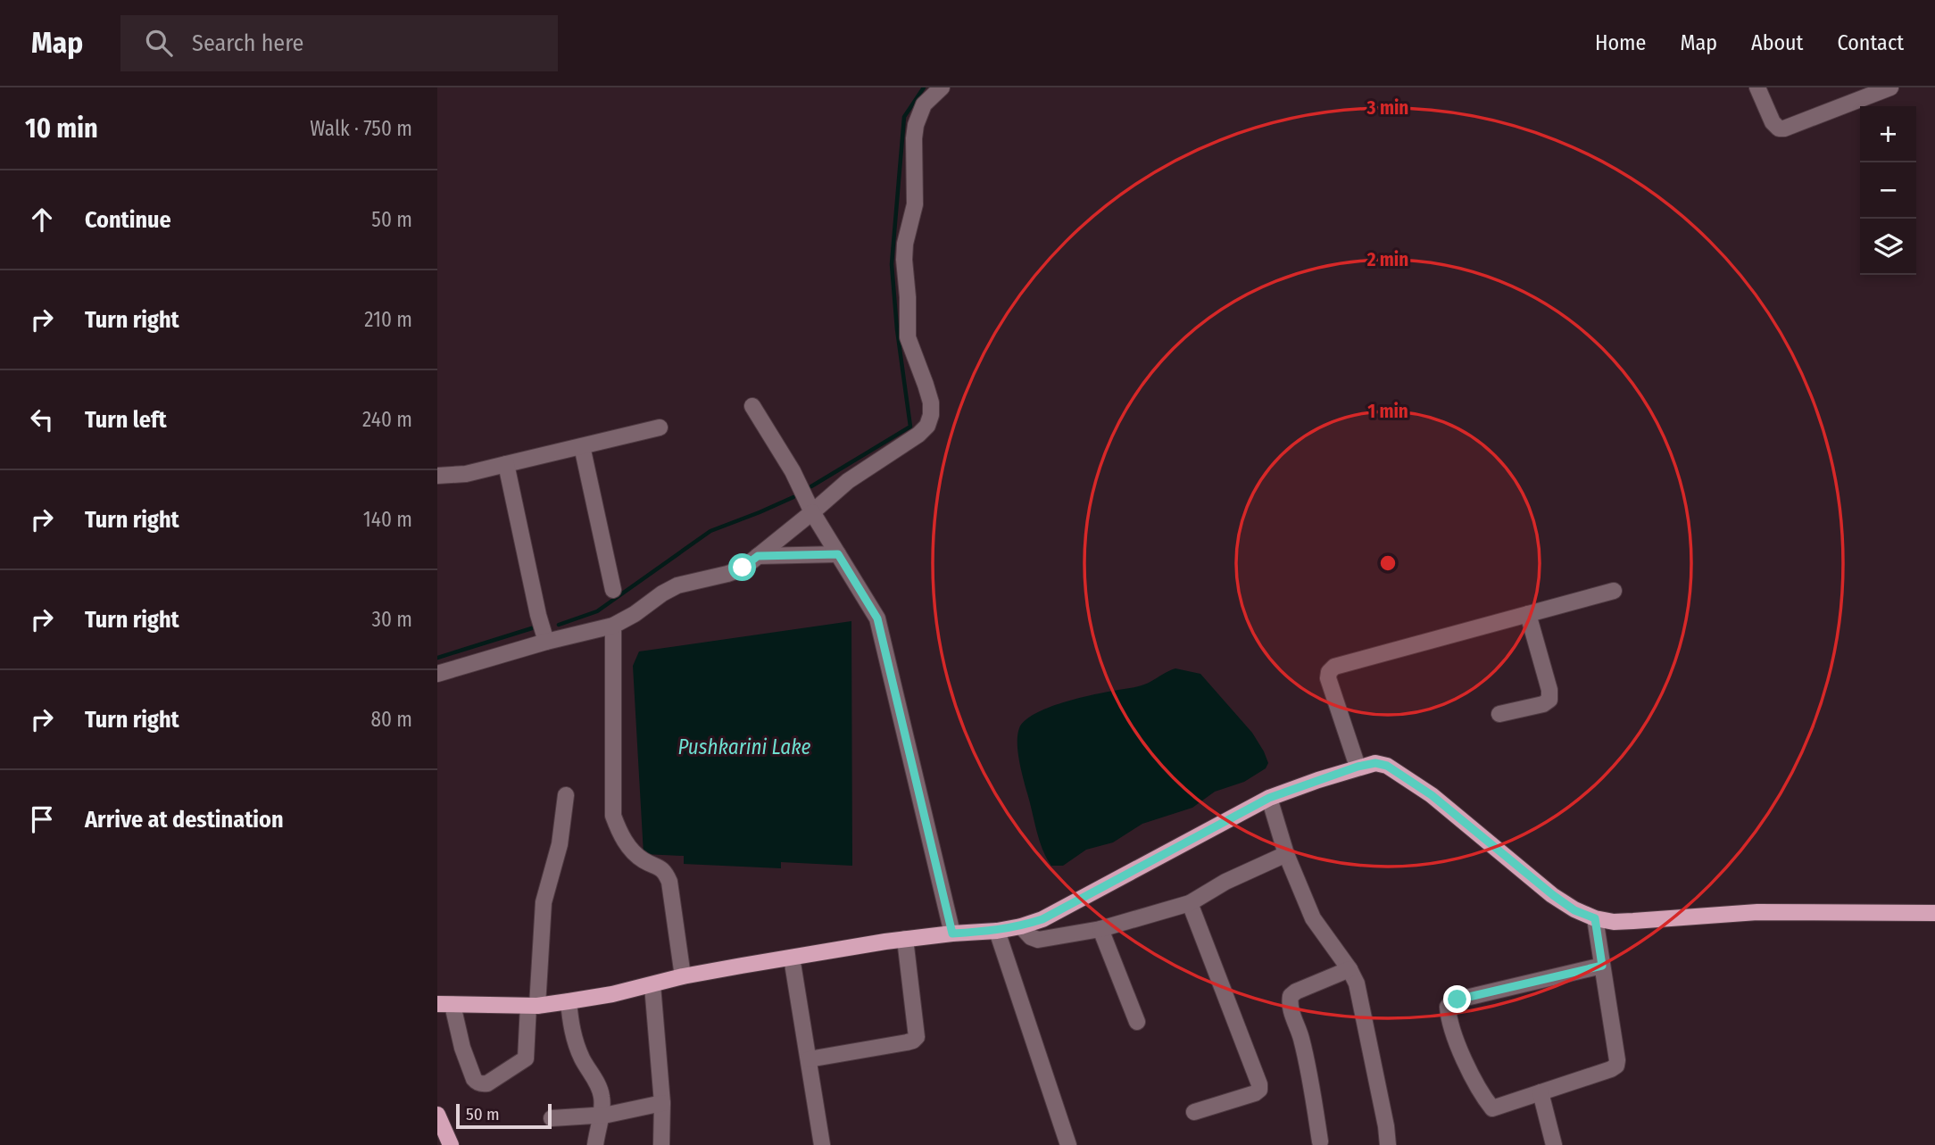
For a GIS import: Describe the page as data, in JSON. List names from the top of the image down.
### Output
{
  "water": ["Pushkarini Lake"],
  "scale_bar": "50 m",
  "page": {
    "header": "Map",
    "search": "Search here",
    "nav": [
      "Home",
      "Map",
      "About",
      "Contact"
    ],
    "heading": ["10 min", "Walk · 750 m"],
    "map_buttons": ["+", "−"],
    "list": [
      ["Continue", "50 m"],
      ["Turn right", "210 m"],
      ["Turn left", "240 m"],
      ["Turn right", "140 m"],
      ["Turn right", "30 m"],
      ["Turn right", "80 m"],
      "Arrive at destination"
    ],
    "scale": "50 m"
  },
  "rings": ["3 min", "2 min", "1 min"]
}
